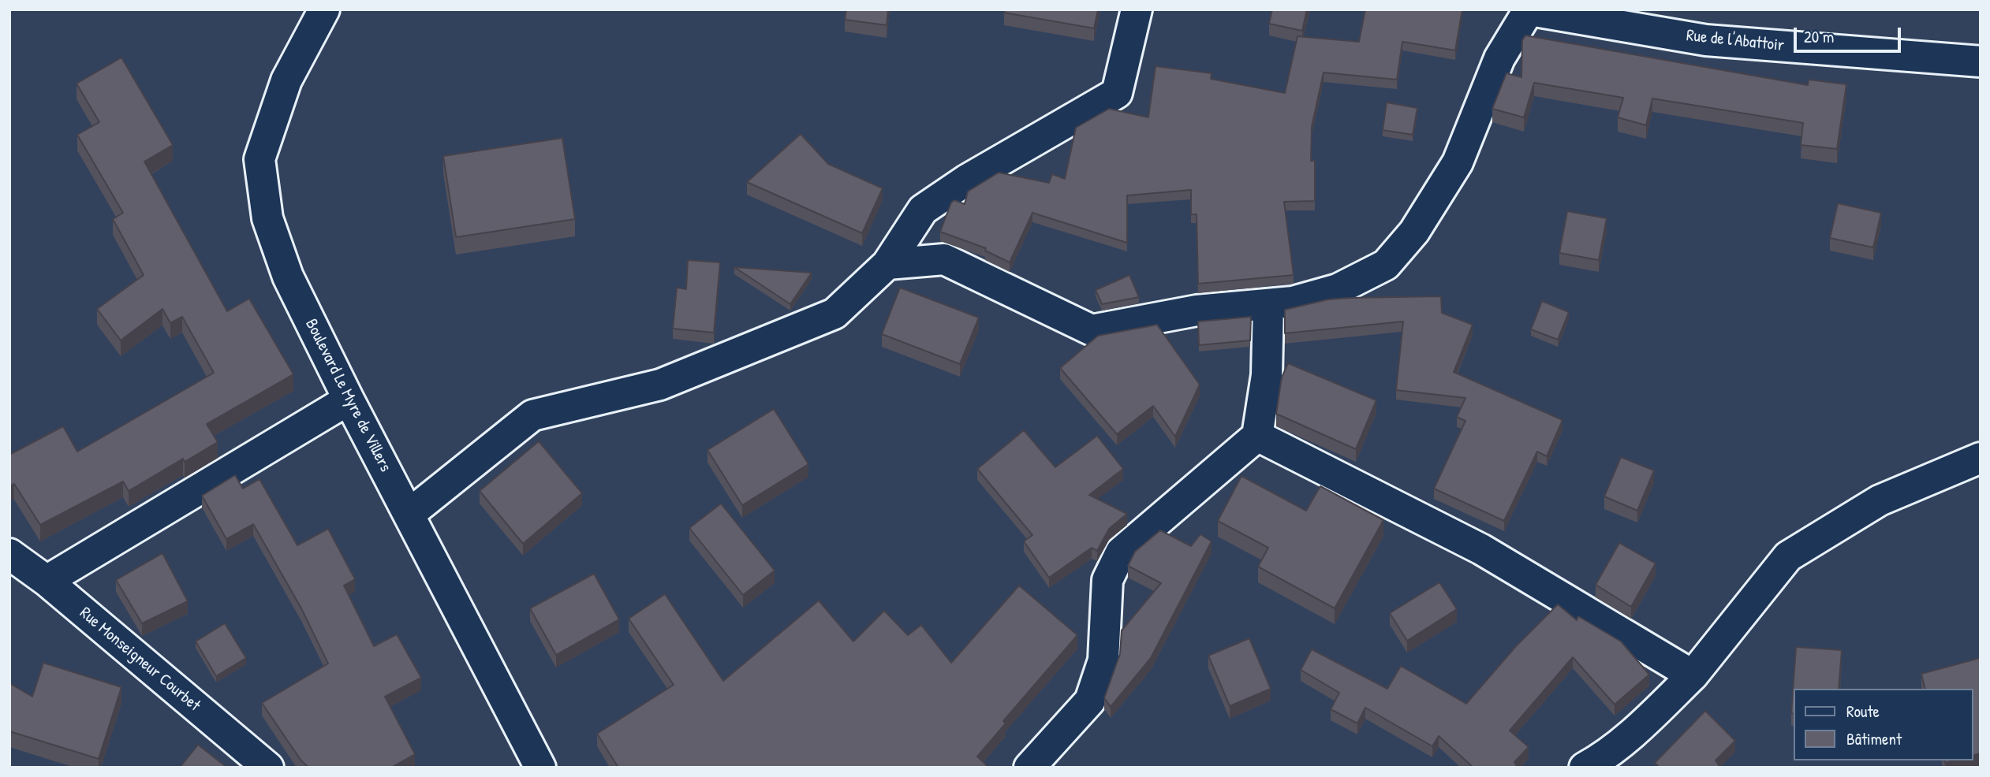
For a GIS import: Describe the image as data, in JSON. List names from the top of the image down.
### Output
{
  "streets": {
    "street": ["Rue de l'Abattoir", "Boulevard Le Myre de Villers", "Rue Monseigneur Courbet"]
  },
  "legend": ["Route", "Bâtiment"],
  "scale_bar": "20 m"
}
